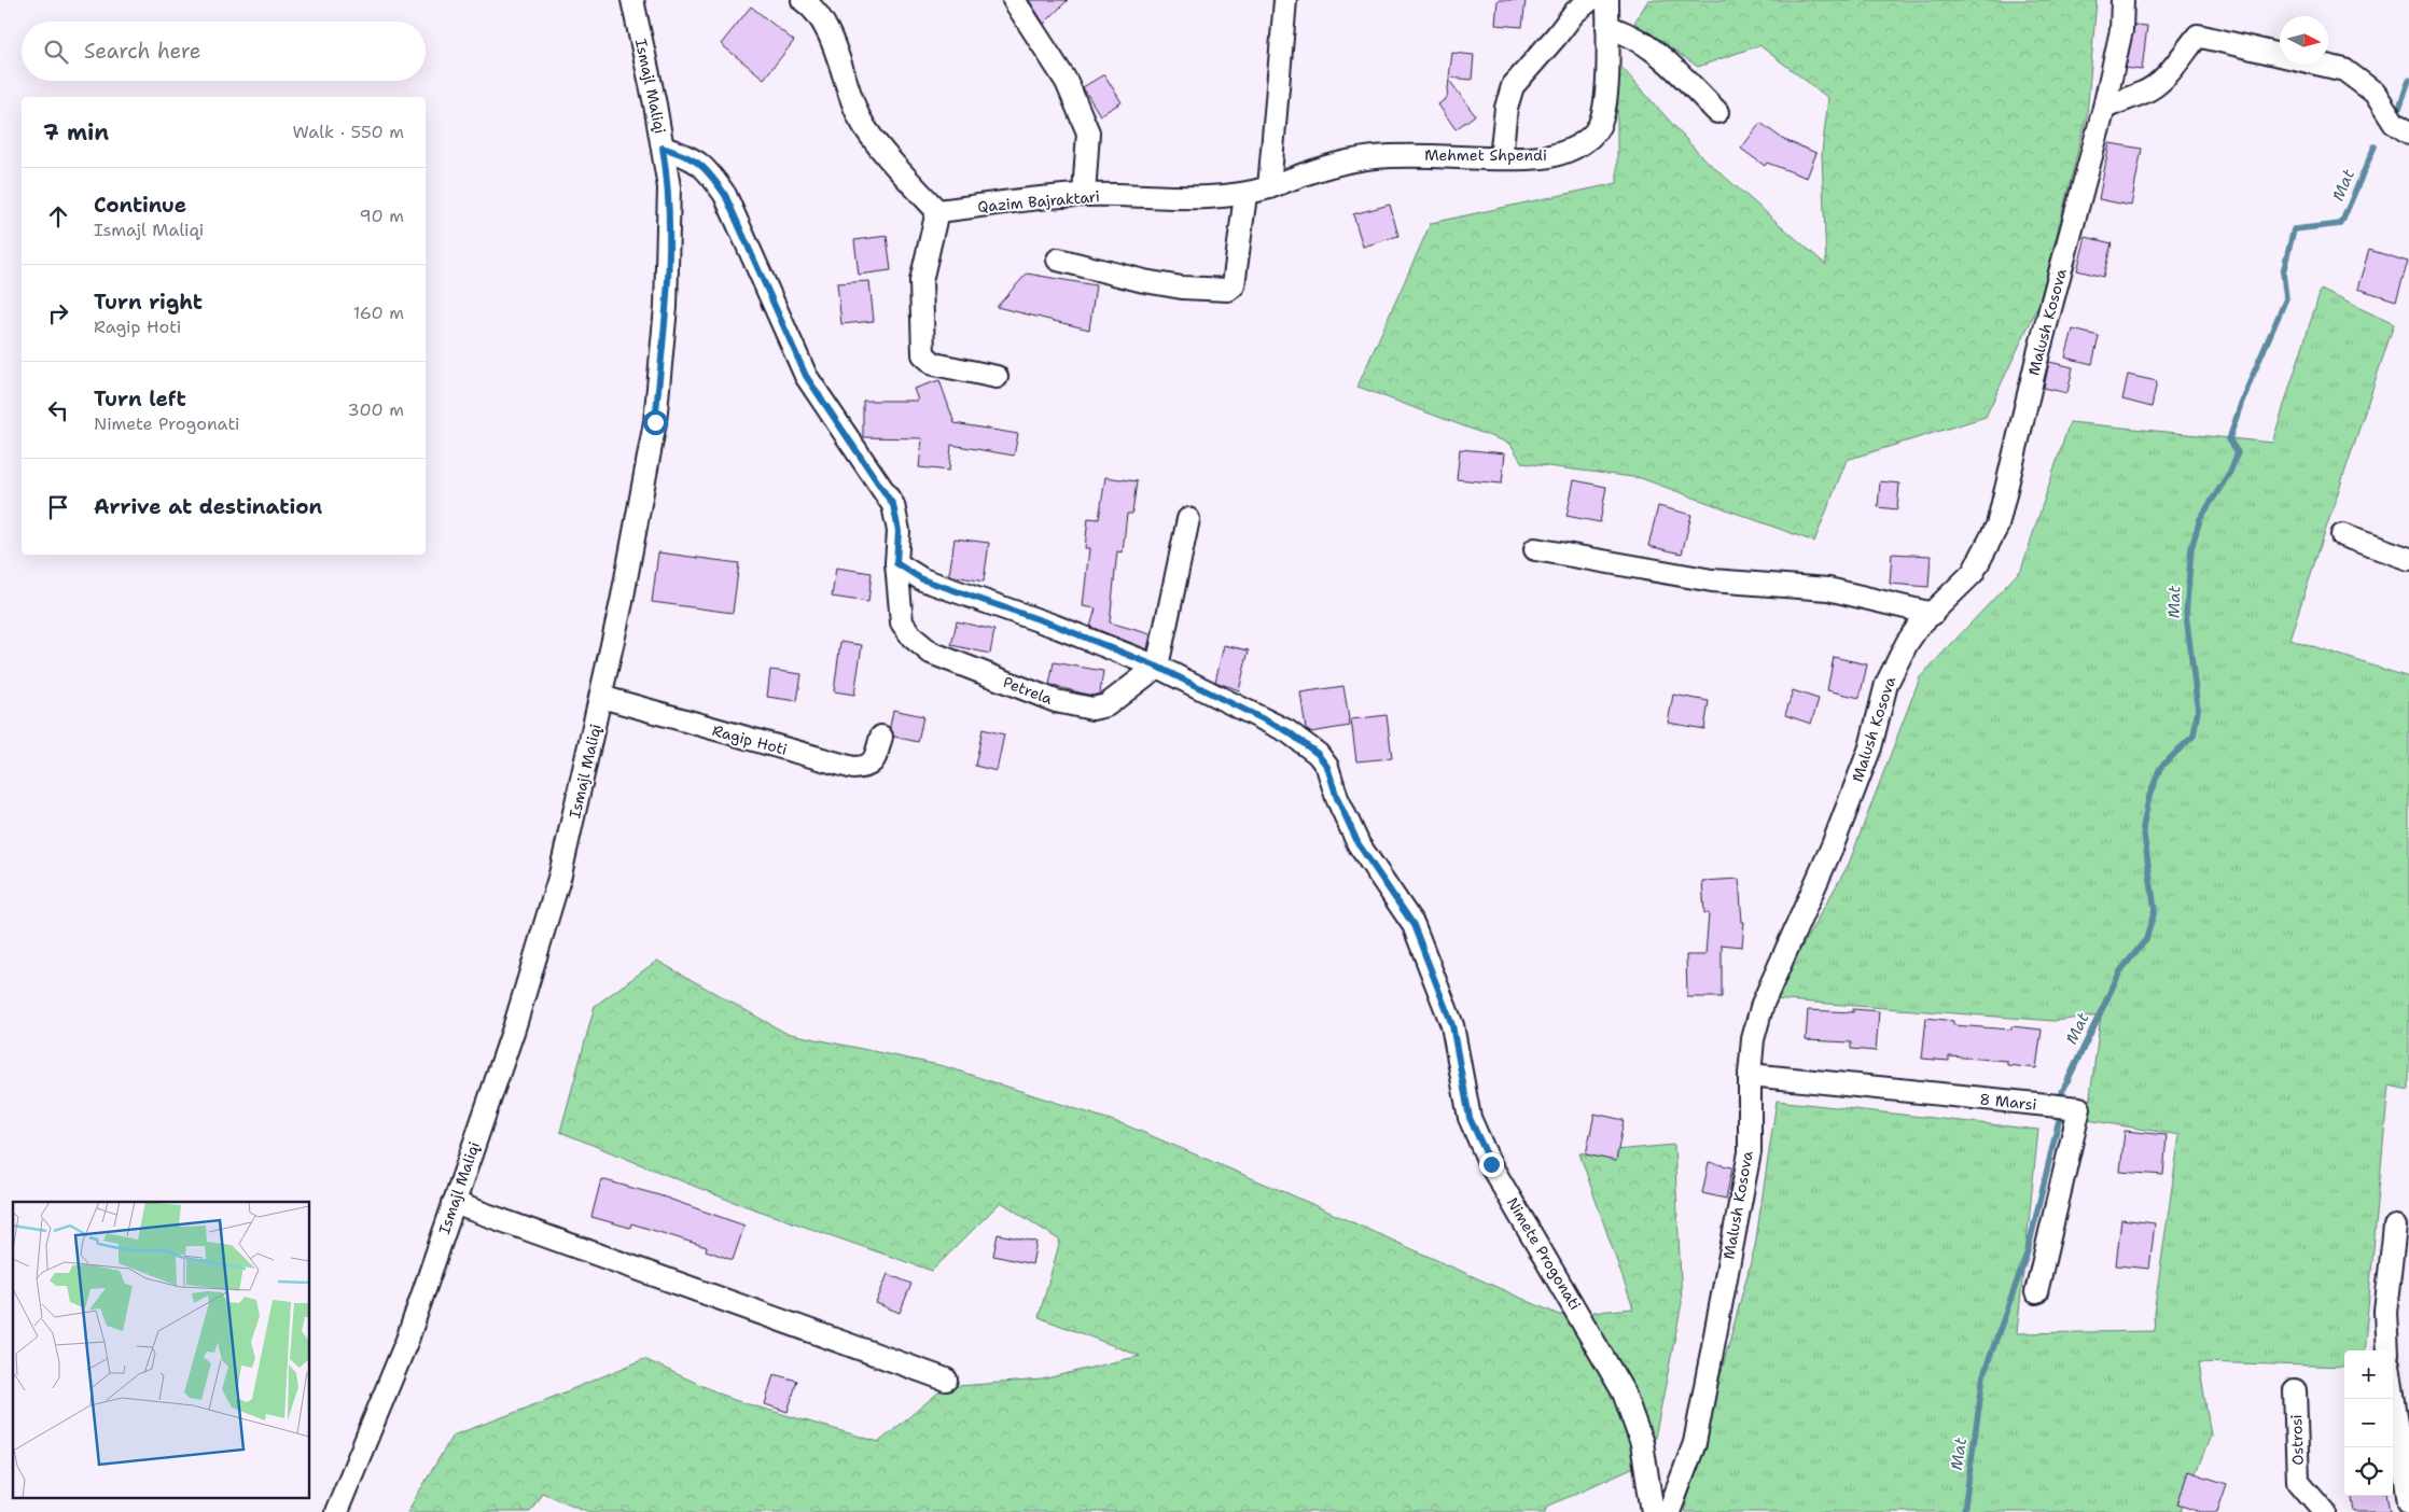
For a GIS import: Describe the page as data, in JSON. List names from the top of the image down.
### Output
{
  "streets": {
    "street": [
      "Ismajl Maliqi",
      "Mehmet Shpendi",
      "Qazim Bajraktari",
      "Malush Kosova",
      "Petrela",
      "Ragip Hoti",
      "8 Marsi",
      "Nimete Progonati",
      "Ostrosi"
    ]
  },
  "crossings": [
    ["Ismajl Maliqi", "Ragip Hoti"],
    ["Mehmet Shpendi", "Qazim Bajraktari"],
    ["Malush Kosova", "8 Marsi"],
    ["Petrela", "Nimete Progonati"]
  ],
  "water": ["Mat"],
  "north": "right",
  "page": {
    "search": "Search here",
    "heading": ["7 min", "Walk · 550 m"],
    "list": [
      ["Continue", "Ismajl Maliqi", "90 m"],
      ["Turn right", "Ragip Hoti", "160 m"],
      ["Turn left", "Nimete Progonati", "300 m"],
      "Arrive at destination"
    ],
    "map_buttons": ["+", "−"]
  }
}
